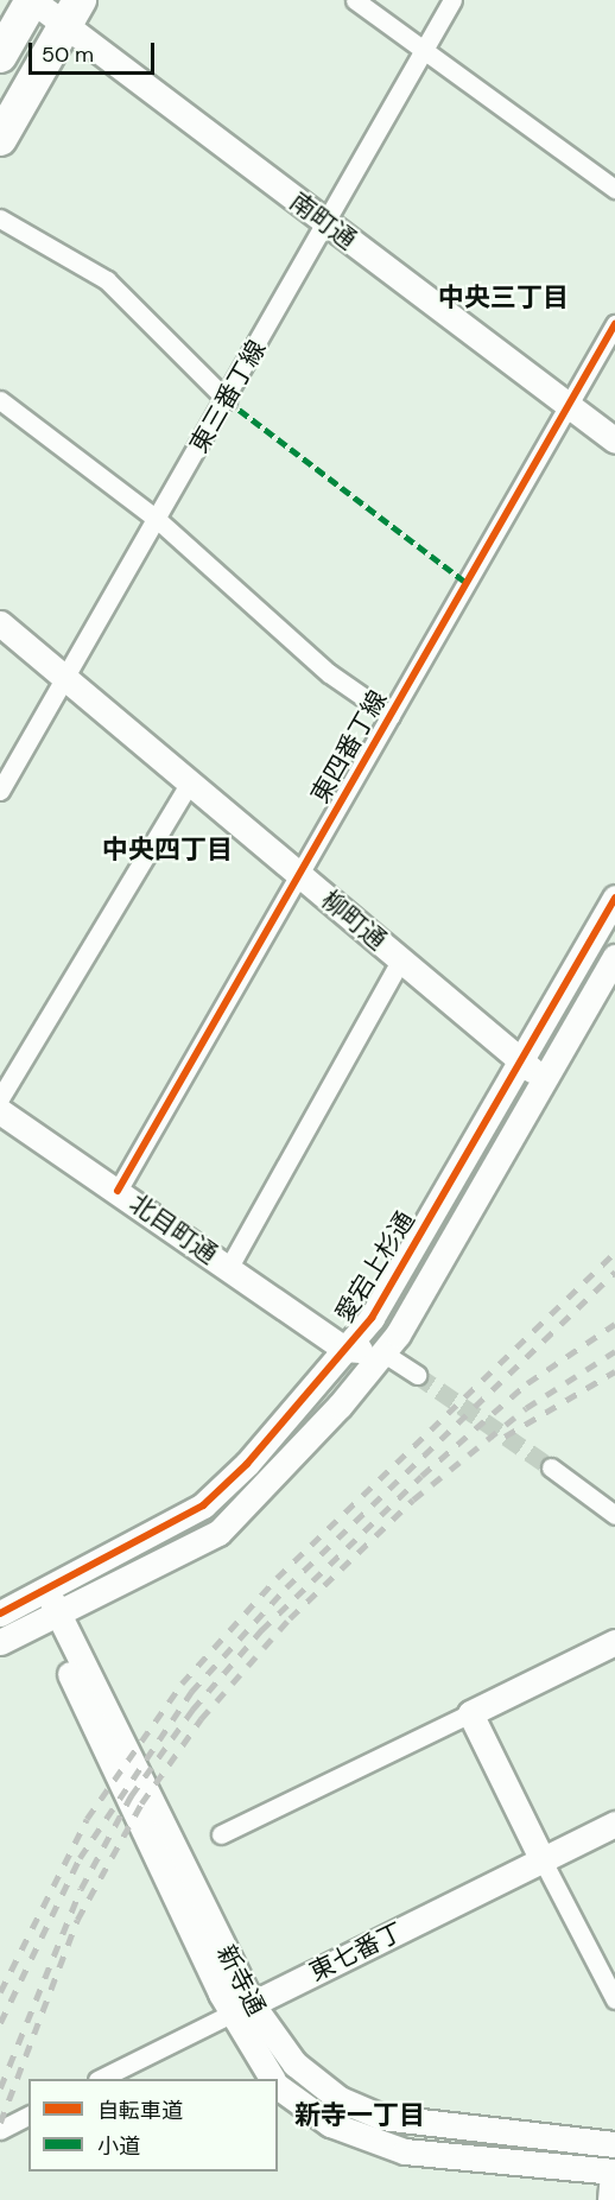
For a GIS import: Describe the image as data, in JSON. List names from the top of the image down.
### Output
{
  "streets": {
    "street": [
      "南町通",
      "東三番丁線",
      "東四番丁線",
      "柳町通",
      "北目町通",
      "愛宕上杉通",
      "東七番丁",
      "新寺通"
    ]
  },
  "crossings": [
    ["南町通", "東三番丁線"],
    ["南町通", "東四番丁線"],
    ["東三番丁線", "柳町通"],
    ["東四番丁線", "柳町通"],
    ["東四番丁線", "北目町通"],
    ["柳町通", "愛宕上杉通"],
    ["北目町通", "愛宕上杉通"],
    ["愛宕上杉通", "新寺通"],
    ["東七番丁", "新寺通"]
  ],
  "districts": ["中央三丁目", "中央四丁目", "新寺一丁目"],
  "legend": ["自転車道", "小道"],
  "scale_bar": "50 m"
}
